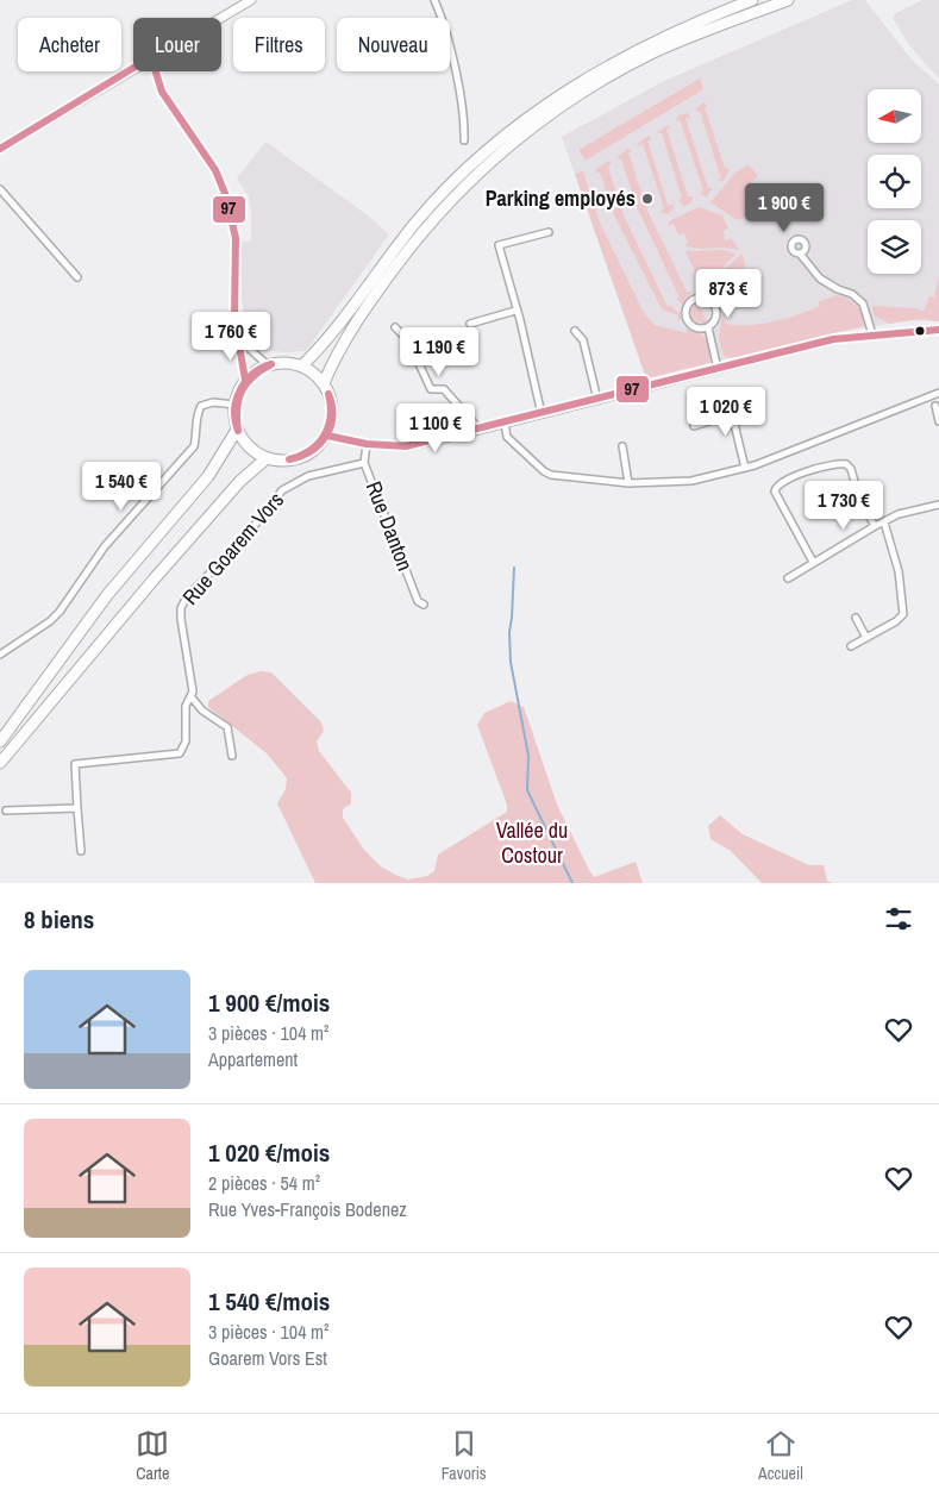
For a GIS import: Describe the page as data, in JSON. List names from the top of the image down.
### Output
{
  "streets": {
    "street": ["Rue Danton", "Rue Goarem Vors"]
  },
  "crossings": [
    ["Rue Danton", "Rue Goarem Vors"]
  ],
  "parks": ["Vallée du Costour"],
  "places": ["Parking employés"],
  "lines": ["transit line 97"],
  "north": "left",
  "page": {
    "chip": [
      "Acheter",
      "Louer",
      "Filtres",
      "Nouveau"
    ],
    "price": [
      "1 900 €",
      "873 €",
      "1 760 €",
      "1 190 €",
      "1 020 €",
      "1 100 €",
      "1 540 €",
      "1 730 €"
    ],
    "heading": "8 biens",
    "list": [
      {
        "name": "1 900 €/mois",
        "note": "3 pièces · 104 m² · Appartement"
      },
      {
        "name": "1 020 €/mois",
        "note": "2 pièces · 54 m² · Rue Yves-François Bodenez"
      },
      {
        "name": "1 540 €/mois",
        "note": "3 pièces · 104 m² · Goarem Vors Est"
      }
    ],
    "tabs": ["Carte", "Favoris", "Accueil"]
  }
}
